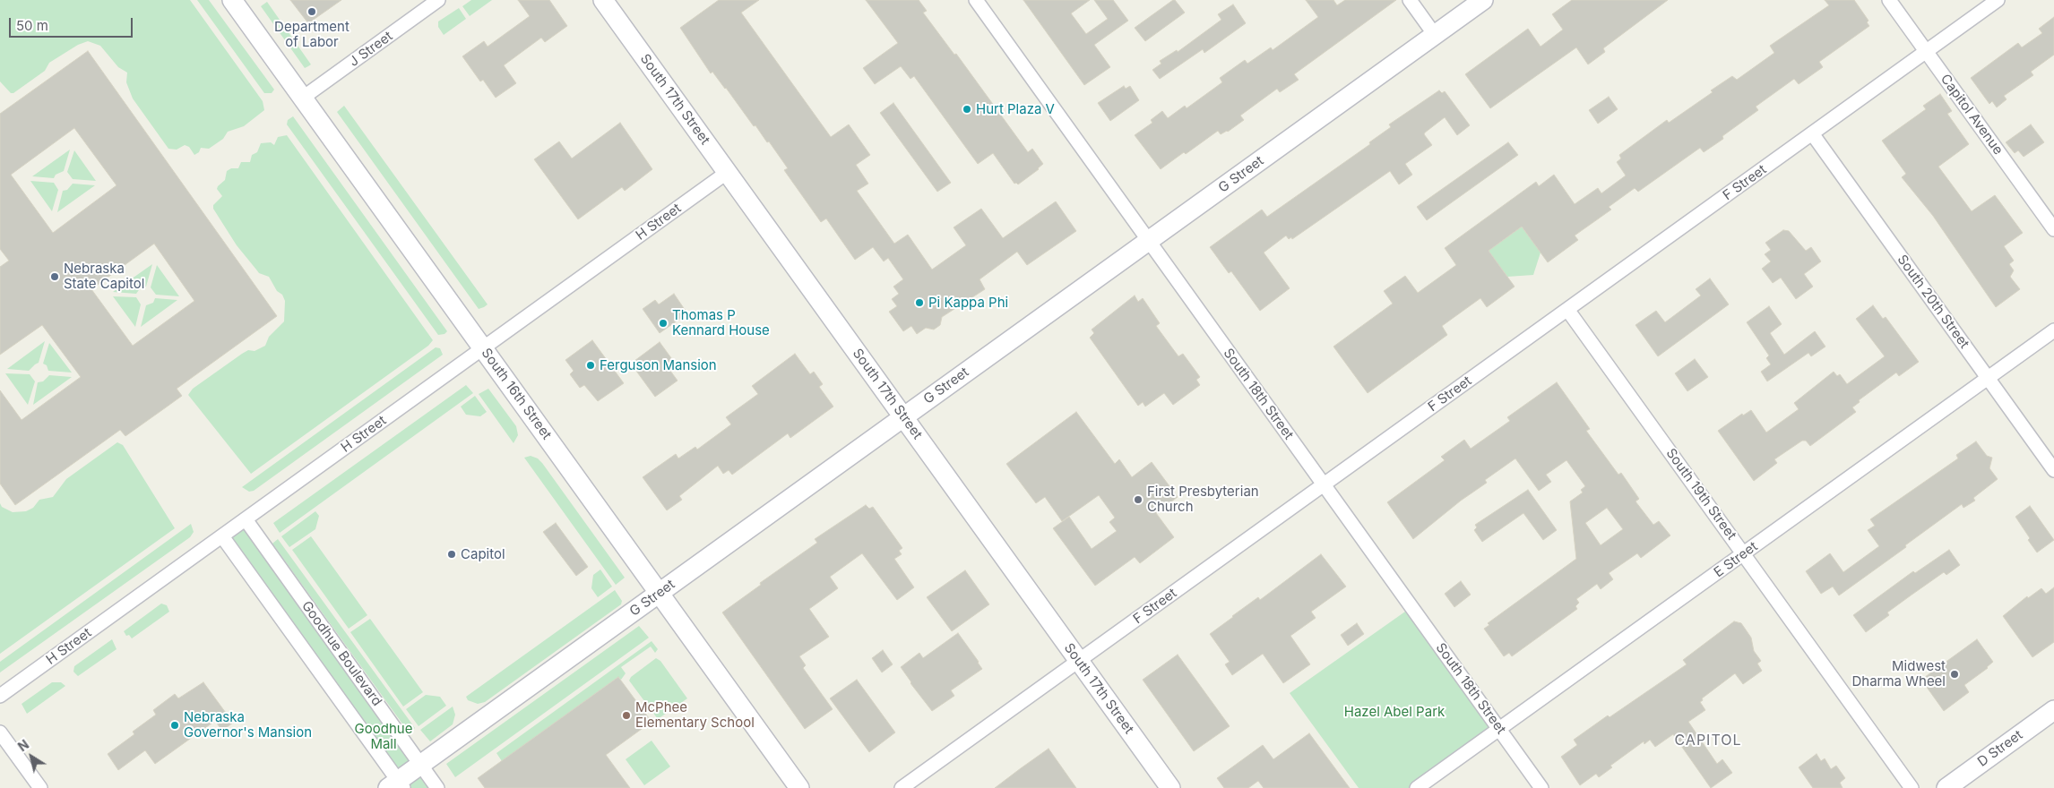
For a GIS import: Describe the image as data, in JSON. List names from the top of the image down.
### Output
{
  "streets": {
    "main road": [
      "South 17th Street",
      "G Street",
      "South 16th Street",
      "D Street"
    ],
    "street": [
      "J Street",
      "Capitol Avenue",
      "F Street",
      "H Street",
      "South 20th Street",
      "South 18th Street",
      "South 19th Street",
      "E Street",
      "Goodhue Boulevard"
    ]
  },
  "crossings": [
    ["J Street", "South 16th Street"],
    ["South 17th Street", "G Street"],
    ["South 17th Street", "F Street"],
    ["South 17th Street", "H Street"],
    ["Capitol Avenue", "F Street"],
    ["G Street", "South 16th Street"],
    ["G Street", "South 18th Street"],
    ["G Street", "Goodhue Boulevard"],
    ["F Street", "South 20th Street"],
    ["F Street", "South 18th Street"],
    ["F Street", "South 19th Street"],
    ["H Street", "South 16th Street"],
    ["H Street", "Goodhue Boulevard"],
    ["South 20th Street", "E Street"],
    ["South 18th Street", "E Street"],
    ["South 19th Street", "E Street"]
  ],
  "districts": ["CAPITOL"],
  "parks": ["Hazel Abel Park", "Goodhue Mall"],
  "places": [
    "Department of Labor",
    "Hurt Plaza V",
    "Nebraska State Capitol",
    "Pi Kappa Phi",
    "Thomas P Kennard House",
    "Ferguson Mansion",
    "First Presbyterian Church",
    "Capitol",
    "Midwest Dharma Wheel",
    "McPhee Elementary School",
    "Nebraska Governor's Mansion"
  ],
  "scale_bar": "50 m",
  "north": "top left"
}
